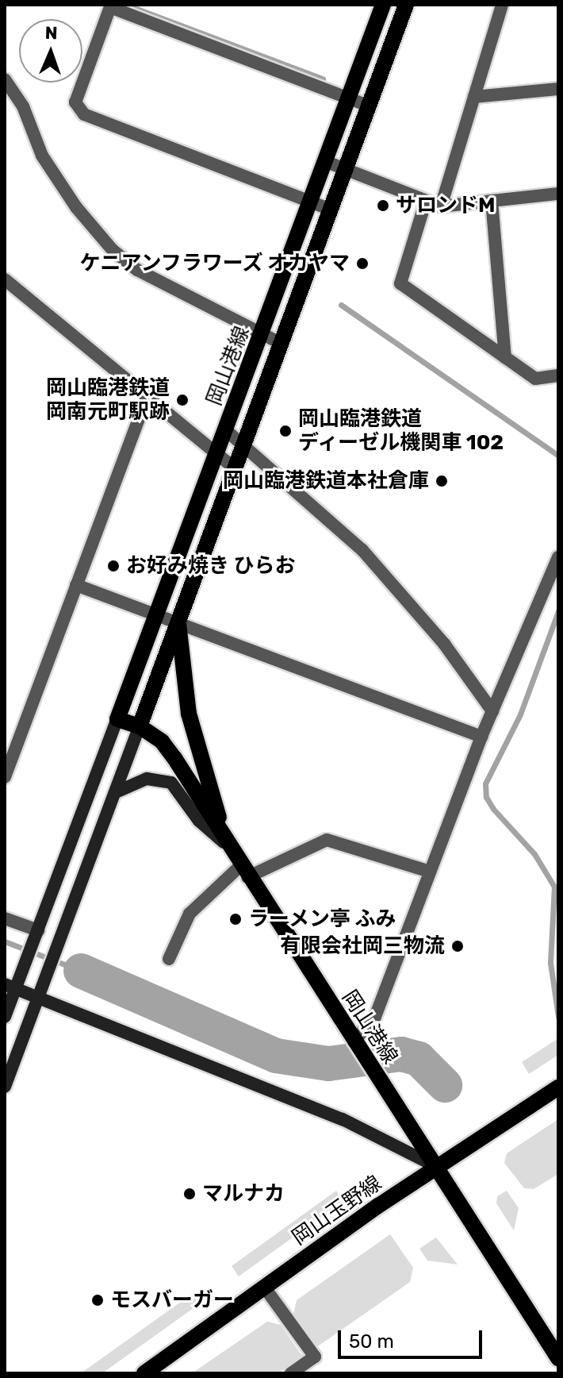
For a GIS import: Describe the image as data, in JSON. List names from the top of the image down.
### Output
{
  "streets": {
    "main road": ["岡山港線", "岡山玉野線"]
  },
  "crossings": [
    ["岡山港線", "岡山玉野線"]
  ],
  "places": [
    "サロンドM",
    "ケニアンフラワーズ オカヤマ",
    "岡山臨港鉄道 岡南元町駅跡",
    "岡山臨港鉄道 ディーゼル機関車 102",
    "岡山臨港鉄道本社倉庫",
    "お好み焼き ひらお",
    "ラーメン亭 ふみ",
    "有限会社岡三物流",
    "マルナカ",
    "モスバーガー"
  ],
  "scale_bar": "50 m",
  "north": "top"
}
